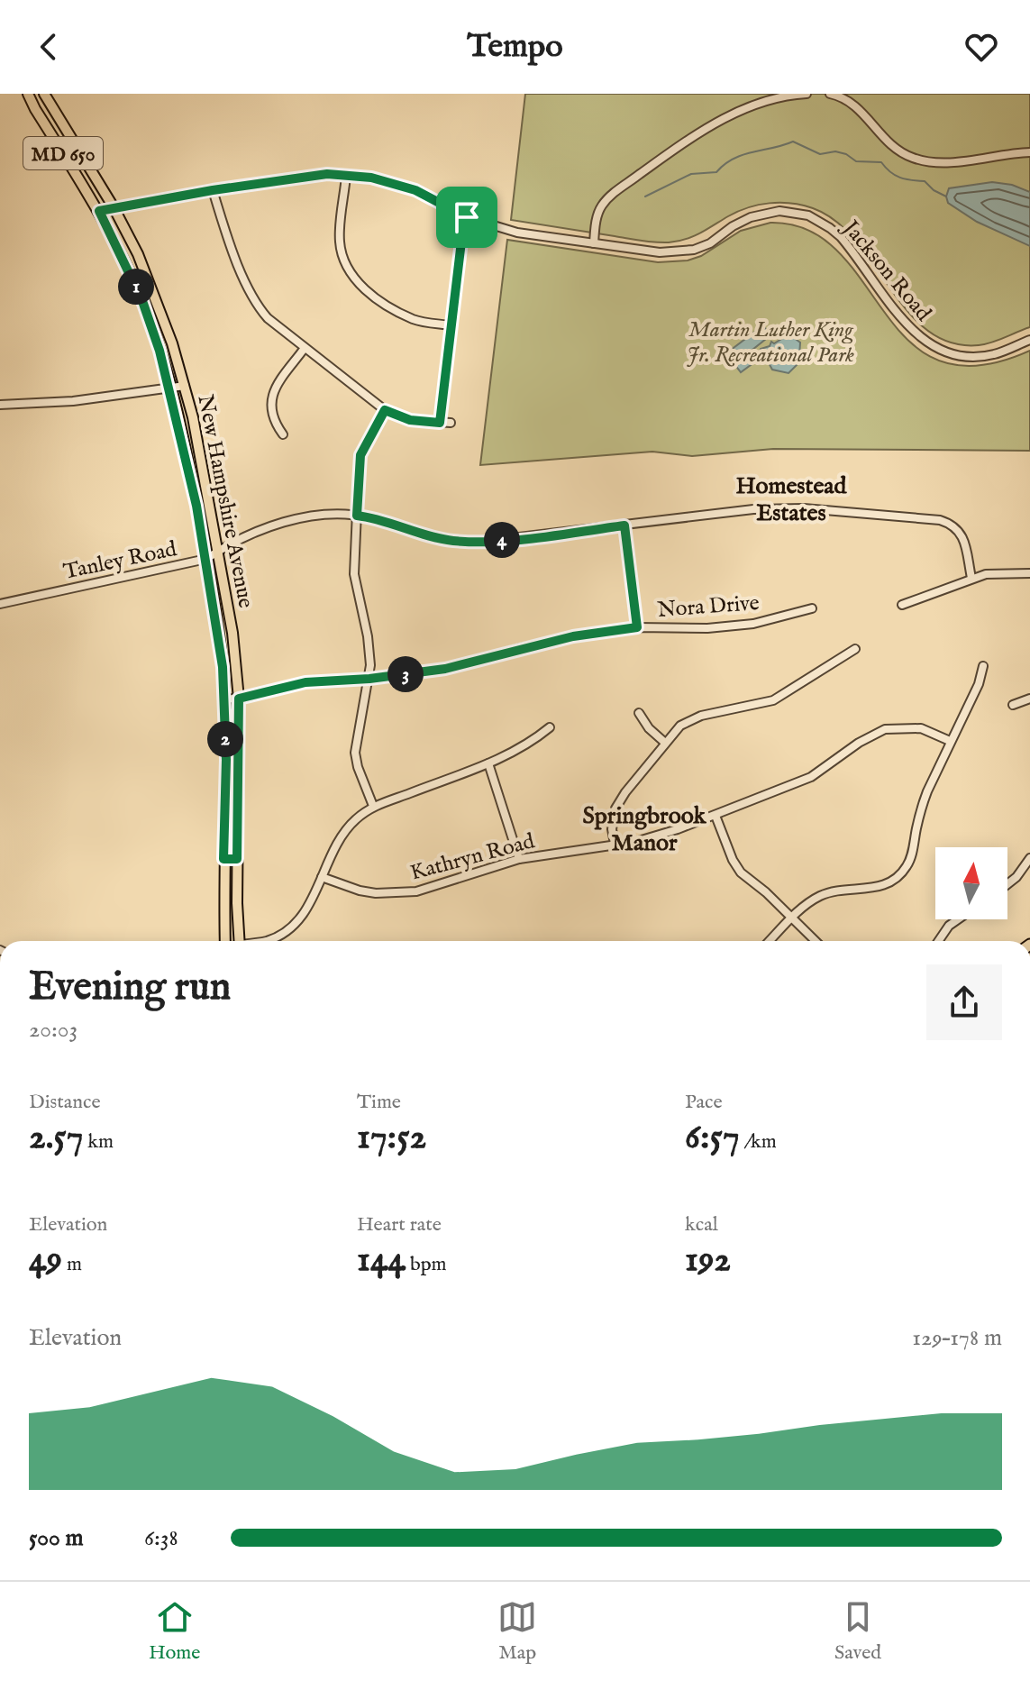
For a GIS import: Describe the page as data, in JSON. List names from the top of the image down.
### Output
{
  "streets": {
    "main road": ["MD 650", "New Hampshire Avenue"],
    "street": [
      "Jackson Road",
      "Tanley Road",
      "Nora Drive",
      "Kathryn Road"
    ]
  },
  "crossings": [
    ["Jackson Road", "New Hampshire Avenue"],
    ["New Hampshire Avenue", "Tanley Road"],
    ["New Hampshire Avenue", "Nora Drive"]
  ],
  "districts": ["Homestead Estates", "Springbrook Manor"],
  "parks": ["Martin Luther King Jr. Recreational Park"],
  "north": "top",
  "page": {
    "header": "Tempo",
    "pins": [
      "1",
      "4",
      "3",
      "2"
    ],
    "heading": ["Evening run", "20:03"],
    "stats": [
      ["Distance", "2.57 km"],
      ["Time", "17:52"],
      ["Pace", "6:57 /km"],
      ["Elevation", "49 m"],
      ["Heart rate", "144 bpm"],
      ["kcal", "192"]
    ],
    "chart": ["Elevation", "129–178 m"],
    "list": [
      {
        "name": "500 m",
        "note": "6:38"
      }
    ],
    "tabs": ["Home", "Map", "Saved"]
  }
}
